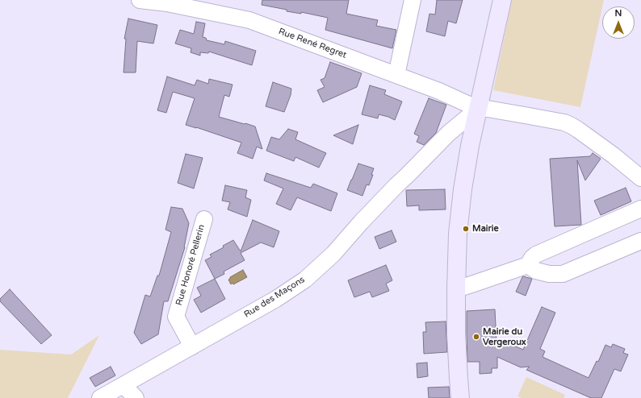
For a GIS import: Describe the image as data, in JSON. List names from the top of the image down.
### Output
{
  "streets": {
    "street": ["Rue René Regret", "Rue Honoré Pellerin", "Rue des Maçons"]
  },
  "crossings": [
    ["Rue René Regret", "Rue des Maçons"],
    ["Rue Honoré Pellerin", "Rue des Maçons"]
  ],
  "places": ["Mairie", "Mairie du Vergeroux"],
  "north": "top"
}
